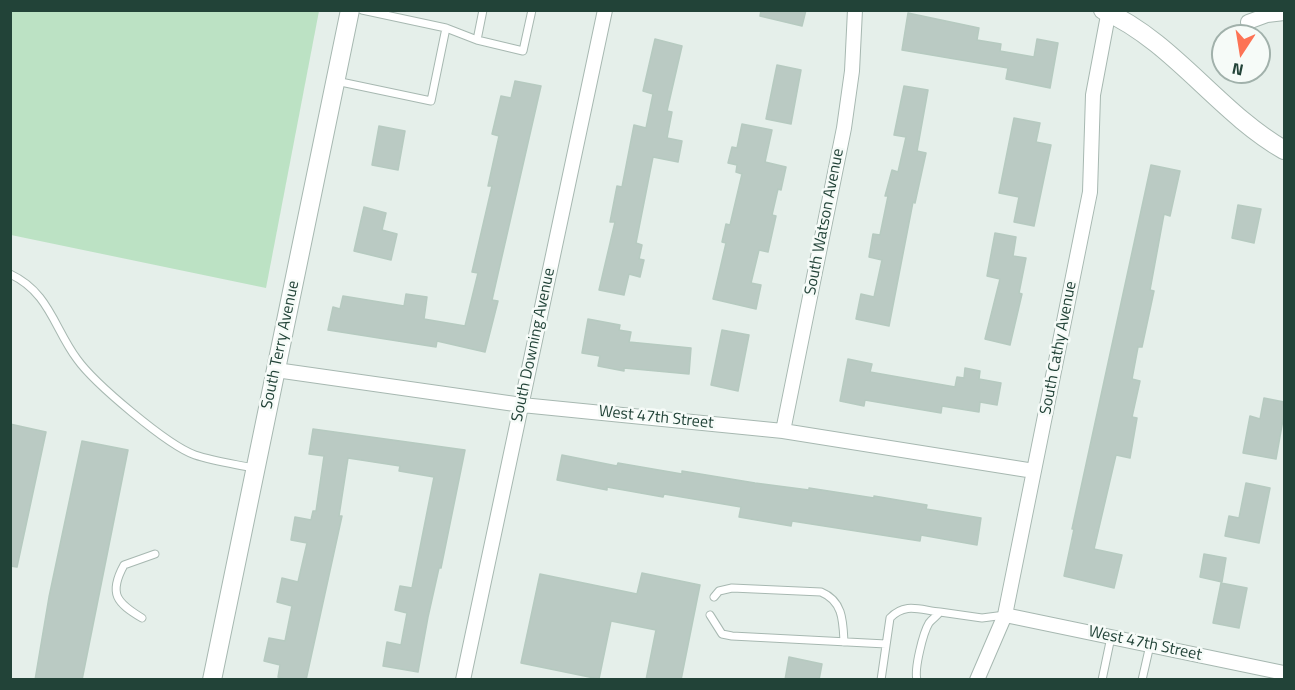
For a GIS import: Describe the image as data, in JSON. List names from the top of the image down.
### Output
{
  "streets": {
    "street": [
      "South Watson Avenue",
      "South Terry Avenue",
      "South Downing Avenue",
      "South Cathy Avenue",
      "West 47th Street"
    ]
  },
  "crossings": [
    ["South Watson Avenue", "West 47th Street"],
    ["South Terry Avenue", "West 47th Street"],
    ["South Downing Avenue", "West 47th Street"],
    ["South Cathy Avenue", "West 47th Street"]
  ],
  "north": "bottom"
}
